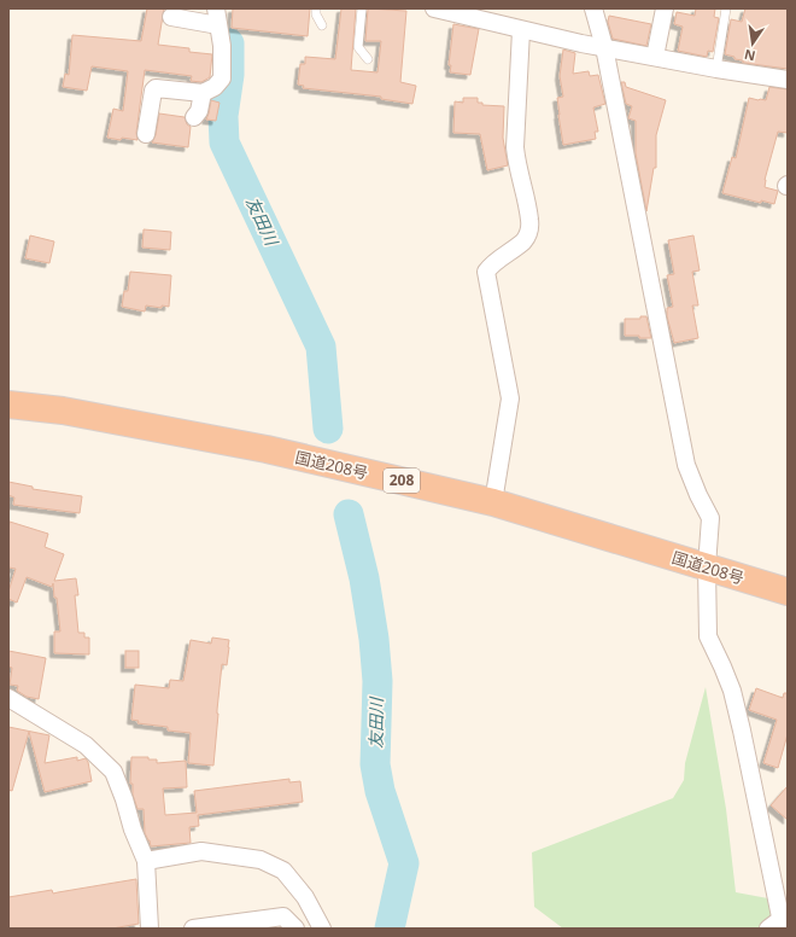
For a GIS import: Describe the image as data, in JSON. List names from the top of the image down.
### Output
{
  "streets": {
    "highway": ["国道208号", "208"]
  },
  "water": ["友田川"],
  "north": "bottom"
}
